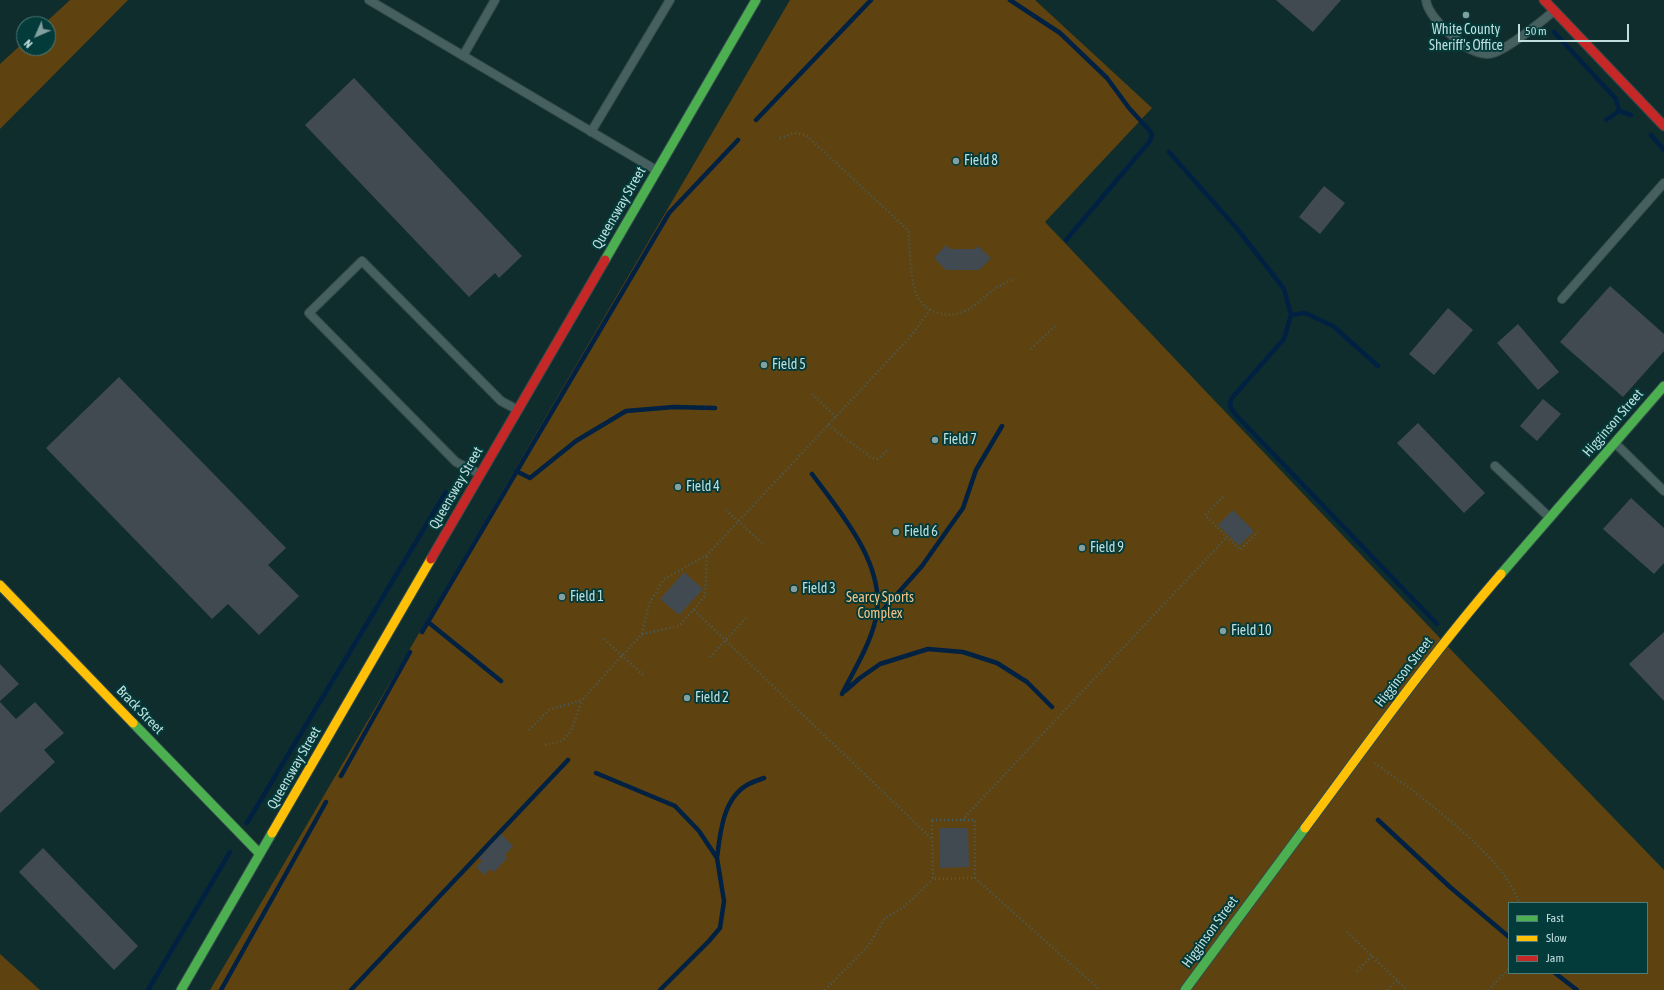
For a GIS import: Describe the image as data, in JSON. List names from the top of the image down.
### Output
{
  "streets": {
    "street": ["Queensway Street", "Higginson Street", "Brack Street"]
  },
  "crossings": [
    ["Queensway Street", "Brack Street"]
  ],
  "parks": ["Searcy Sports Complex"],
  "places": [
    "White County Sheriff's Office",
    "Field 8",
    "Field 5",
    "Field 7",
    "Field 4",
    "Field 6",
    "Field 9",
    "Field 3",
    "Field 1",
    "Field 10",
    "Field 2"
  ],
  "legend": ["Fast", "Slow", "Jam"],
  "scale_bar": "50 m",
  "north": "bottom left"
}
